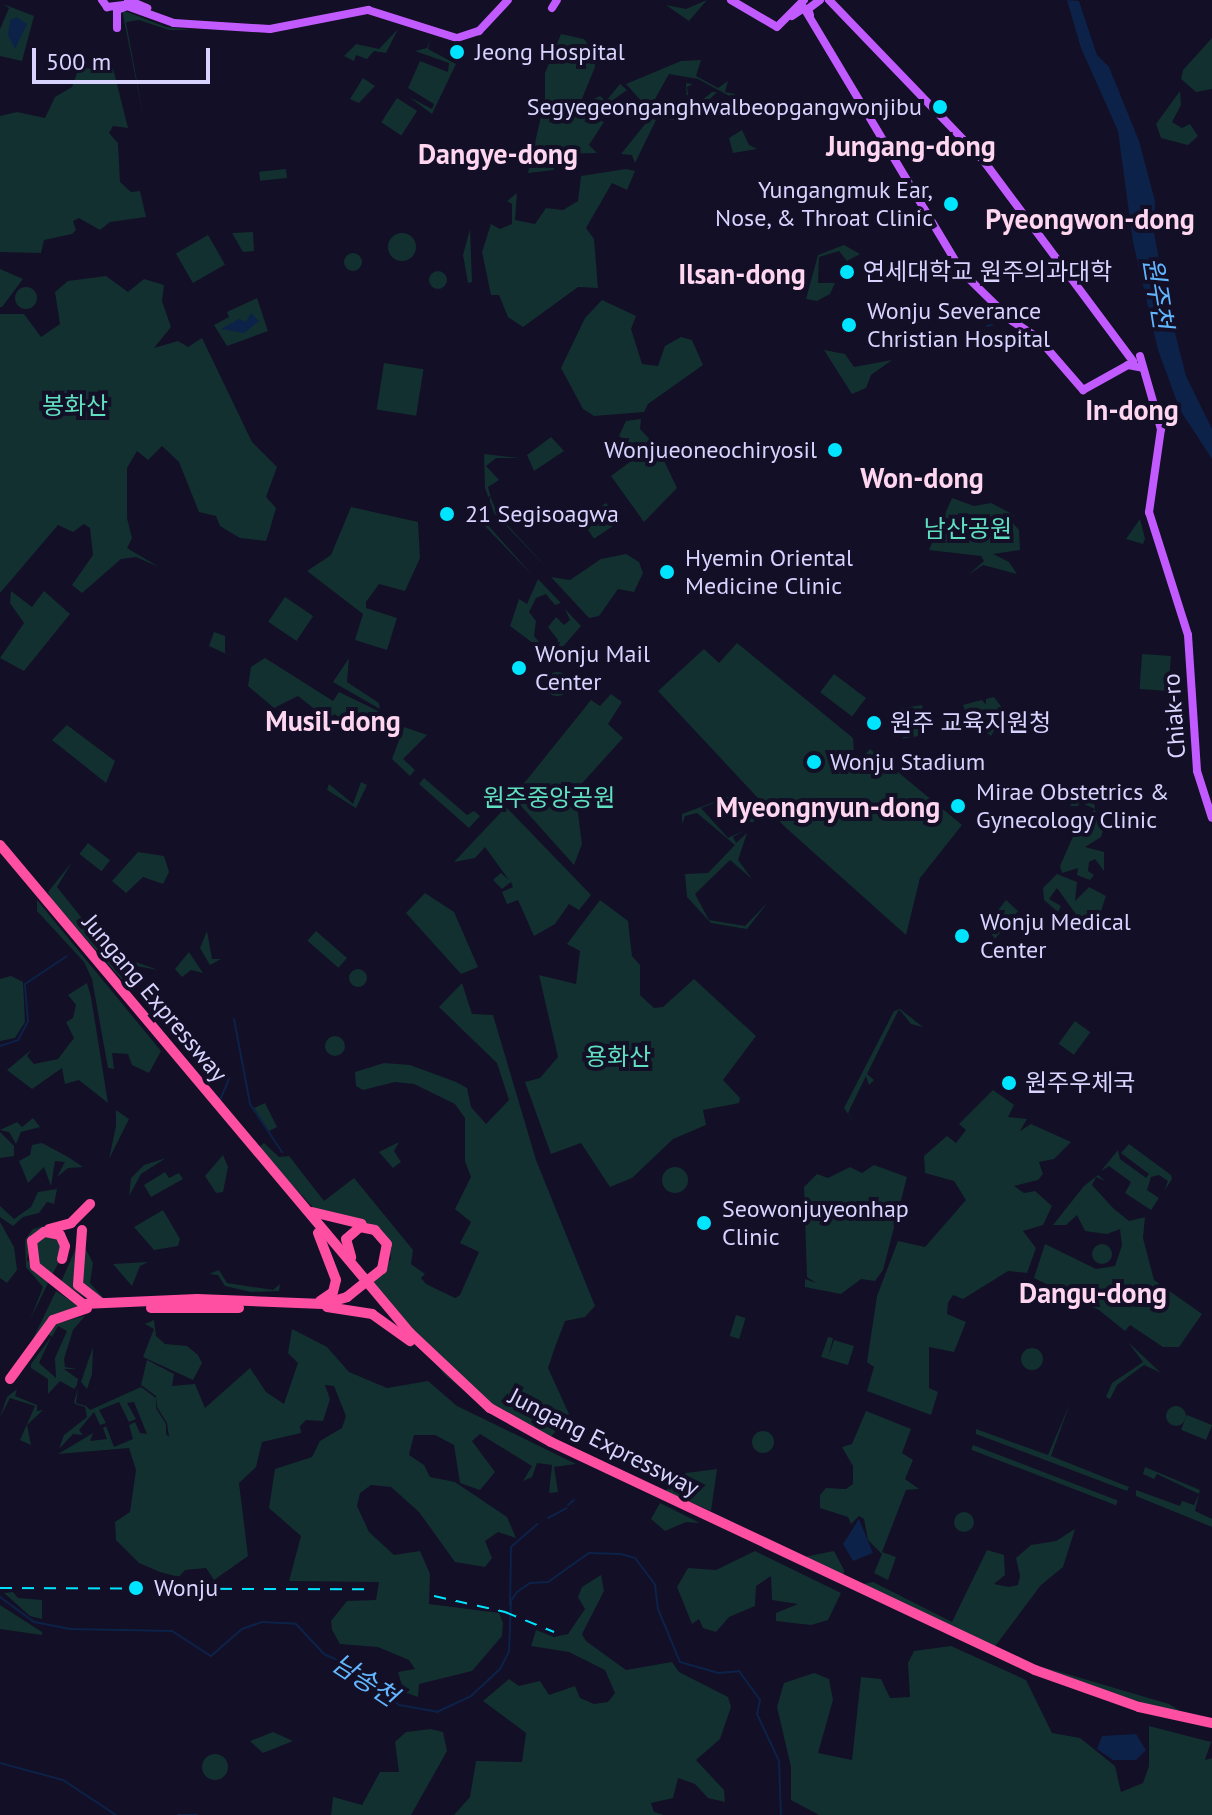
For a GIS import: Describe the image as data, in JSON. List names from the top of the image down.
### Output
{
  "streets": {
    "highway": ["Jungang Expressway"],
    "main road": ["Chiak-ro"]
  },
  "districts": [
    "Jungang-dong",
    "Dangye-dong",
    "Pyeongwon-dong",
    "Ilsan-dong",
    "In-dong",
    "Won-dong",
    "Musil-dong",
    "Myeongnyun-dong",
    "Dangu-dong"
  ],
  "water": ["원주천", "남송천"],
  "parks": [
    "봉화산",
    "남산공원",
    "원주중앙공원",
    "용화산"
  ],
  "places": [
    "Jeong Hospital",
    "Segyegeonganghwalbeopgangwonjibu",
    "Yungangmuk Ear, Nose, & Throat Clinic",
    "연세대학교 원주의과대학",
    "Wonju Severance Christian Hospital",
    "Wonjueoneochiryosil",
    "21 Segisoagwa",
    "Hyemin Oriental Medicine Clinic",
    "Wonju Mail Center",
    "원주 교육지원청",
    "Wonju Stadium",
    "Mirae Obstetrics & Gynecology Clinic",
    "Wonju Medical Center",
    "원주우체국",
    "Seowonjuyeonhap Clinic",
    "Wonju"
  ],
  "scale_bar": "500 m"
}
